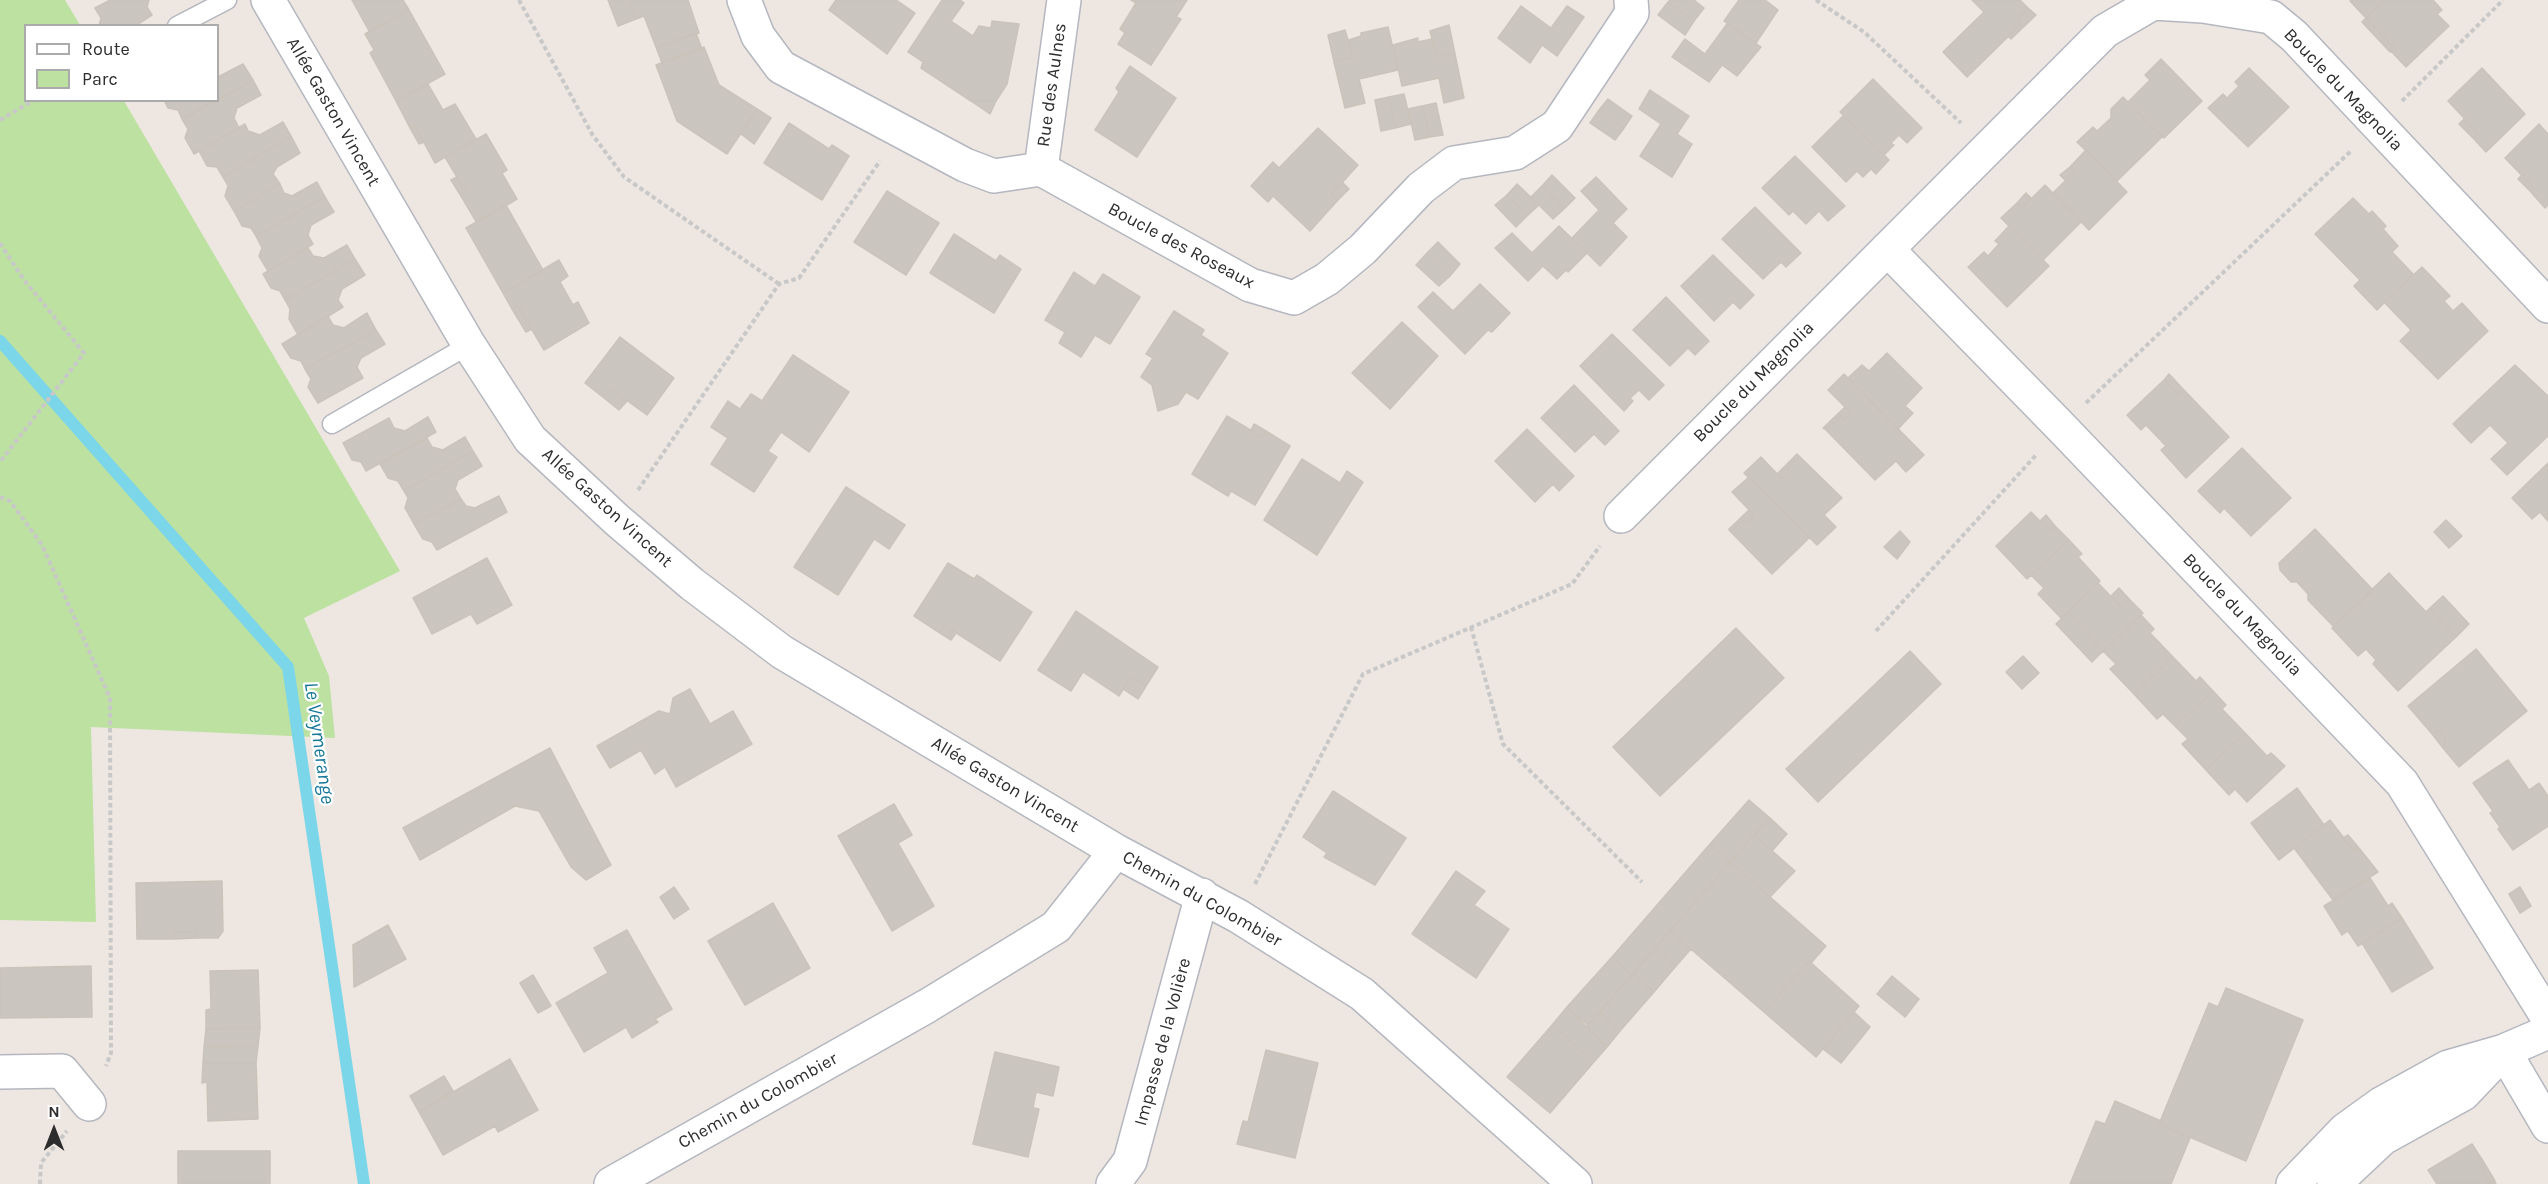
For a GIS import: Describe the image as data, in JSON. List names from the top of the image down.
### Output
{
  "streets": {
    "street": [
      "Rue des Aulnes",
      "Boucle du Magnolia",
      "Allée Gaston Vincent",
      "Boucle des Roseaux",
      "Chemin du Colombier",
      "Impasse de la Volière"
    ]
  },
  "crossings": [
    ["Rue des Aulnes", "Boucle des Roseaux"],
    ["Allée Gaston Vincent", "Chemin du Colombier"],
    ["Chemin du Colombier", "Impasse de la Volière"]
  ],
  "water": ["Le Veymerange"],
  "legend": ["Route", "Parc"],
  "north": "top"
}
